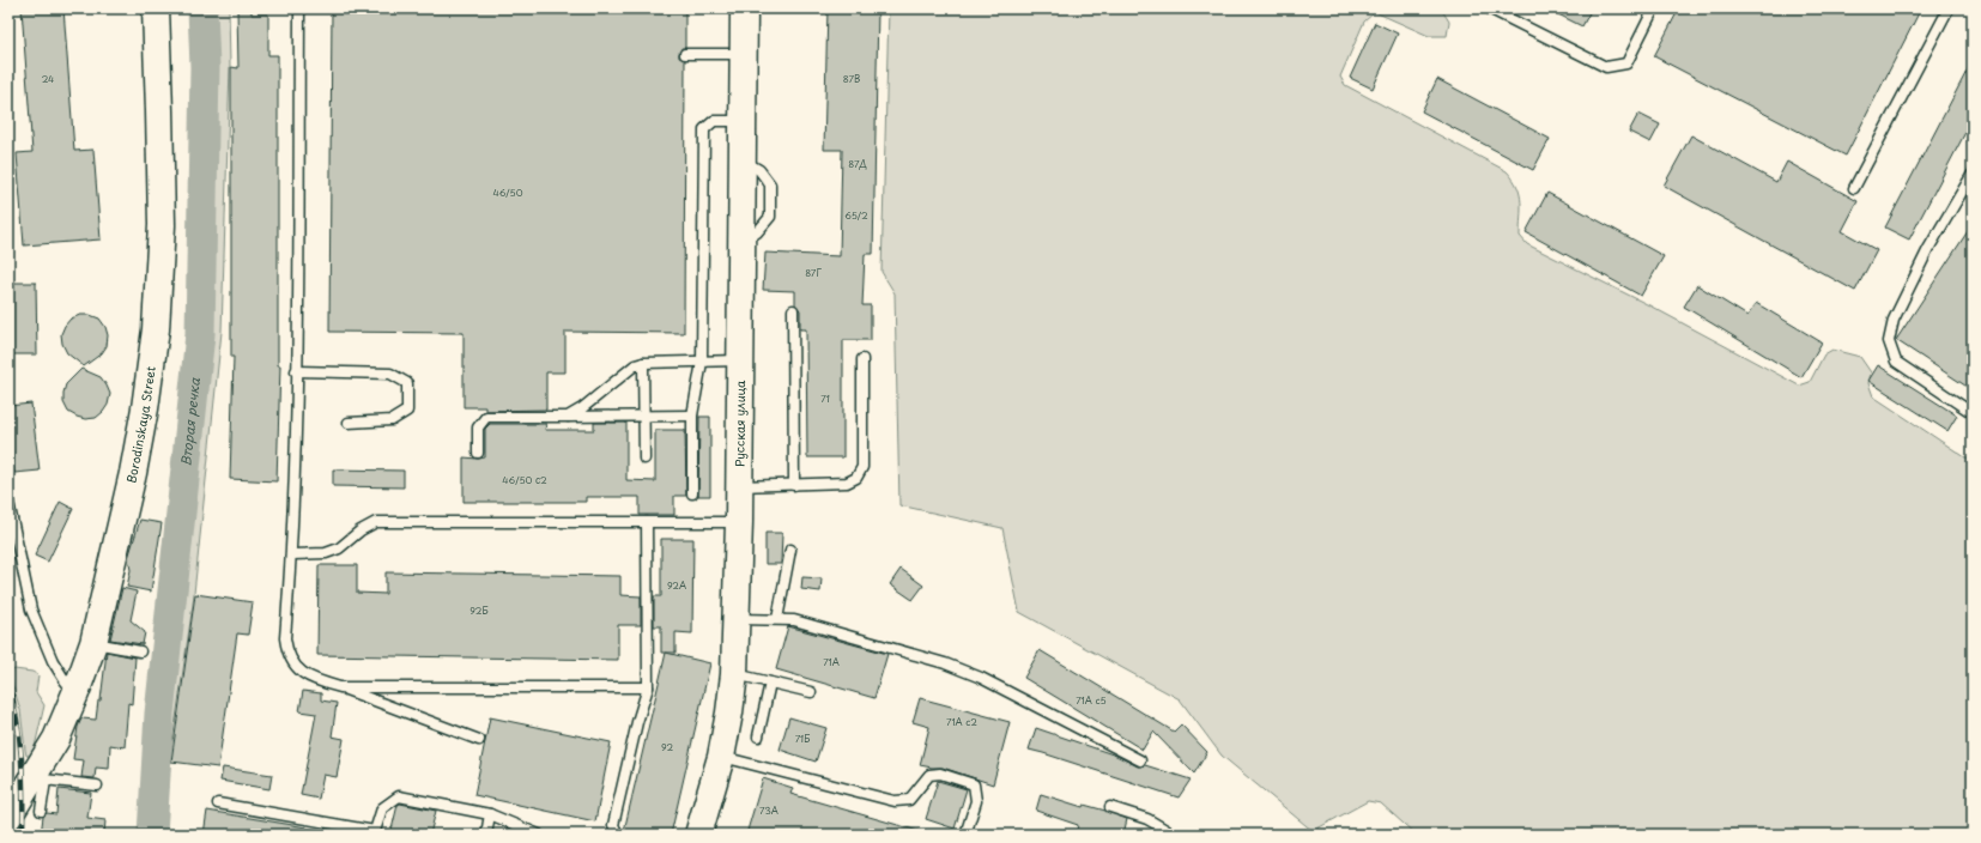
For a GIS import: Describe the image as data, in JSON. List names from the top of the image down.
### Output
{
  "streets": {
    "main road": ["Русская улица", "Borodinskaya Street"]
  },
  "water": ["Вторая речка"],
  "house_numbers": [
    "24",
    "87В",
    "87Д",
    "46/50",
    "65/2",
    "87Г",
    "71",
    "46/50 с2",
    "92А",
    "92Б",
    "71А",
    "71А с5",
    "71А с2",
    "71Б",
    "92",
    "73А"
  ]
}
